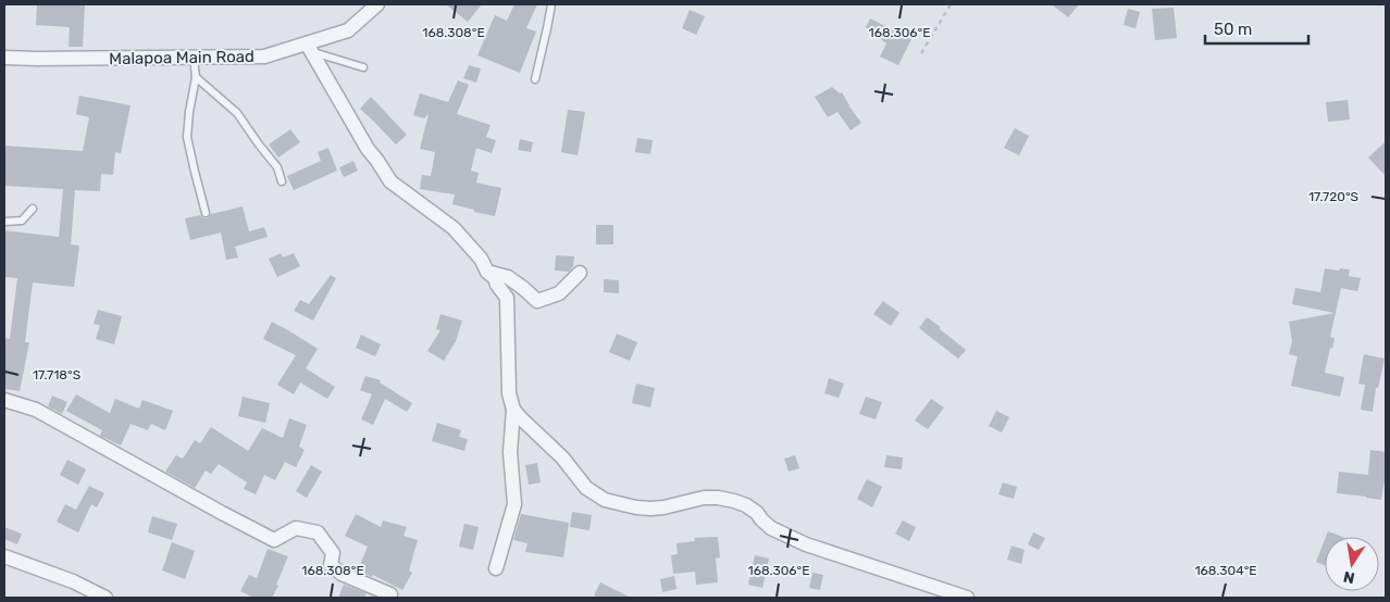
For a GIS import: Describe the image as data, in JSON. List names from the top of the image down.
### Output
{
  "streets": {
    "street": ["Malapoa Main Road"]
  },
  "scale_bar": "50 m",
  "north": "bottom",
  "coordinates": [
    "168.308°E",
    "168.306°E",
    "17.720°S",
    "17.718°S",
    "168.304°E"
  ]
}
